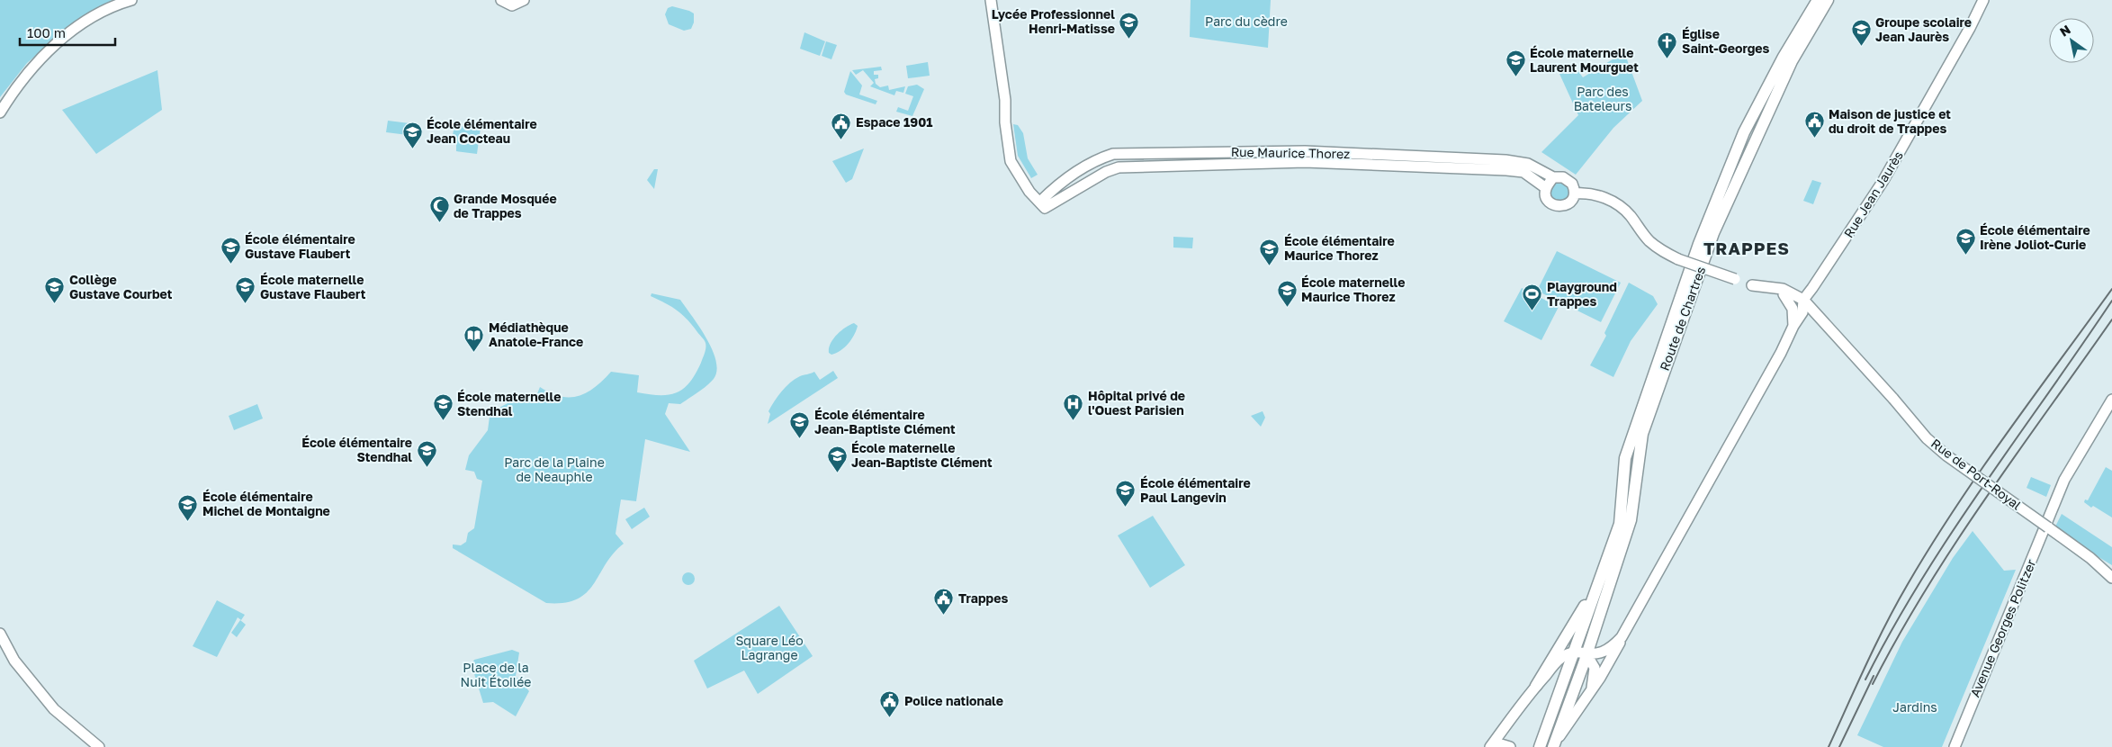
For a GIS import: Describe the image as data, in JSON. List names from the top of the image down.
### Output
{
  "streets": {
    "main road": [
      "Rue Maurice Thorez",
      "Rue Jean Jaurès",
      "Route de Chartres",
      "Rue de Port-Royal",
      "Avenue Georges Politzer"
    ]
  },
  "crossings": [
    ["Rue Jean Jaurès", "Route de Chartres"],
    ["Rue Jean Jaurès", "Rue de Port-Royal"]
  ],
  "districts": ["TRAPPES"],
  "parks": [
    "Parc du cèdre",
    "Parc des Bateleurs",
    "Parc de la Plaine de Neauphle",
    "Square Léo Lagrange",
    "Place de la Nuit Étoilée",
    "Jardins"
  ],
  "places": {
    "school or university": [
      "Lycée Professionnel Henri-Matisse",
      "Groupe scolaire Jean Jaurès",
      "École maternelle Laurent Mourguet",
      "École élémentaire Jean Cocteau",
      "École élémentaire Irène Joliot-Curie",
      "École élémentaire Gustave Flaubert",
      "École élémentaire Maurice Thorez",
      "Collège Gustave Courbet",
      "École maternelle Gustave Flaubert",
      "École maternelle Maurice Thorez",
      "École maternelle Stendhal",
      "École élémentaire Jean-Baptiste Clément",
      "École élémentaire Stendhal",
      "École maternelle Jean-Baptiste Clément",
      "École élémentaire Paul Langevin",
      "École élémentaire Michel de Montaigne"
    ],
    "church": ["Église Saint-Georges"],
    "public building": [
      "Maison de justice et du droit de Trappes",
      "Espace 1901",
      "Trappes",
      "Police nationale"
    ],
    "mosque": ["Grande Mosquée de Trappes"],
    "sports": ["Playground Trappes"],
    "library": ["Médiathèque Anatole-France"],
    "hospital": ["Hôpital privé de l'Ouest Parisien"]
  },
  "scale_bar": "100 m",
  "north": "top left"
}
